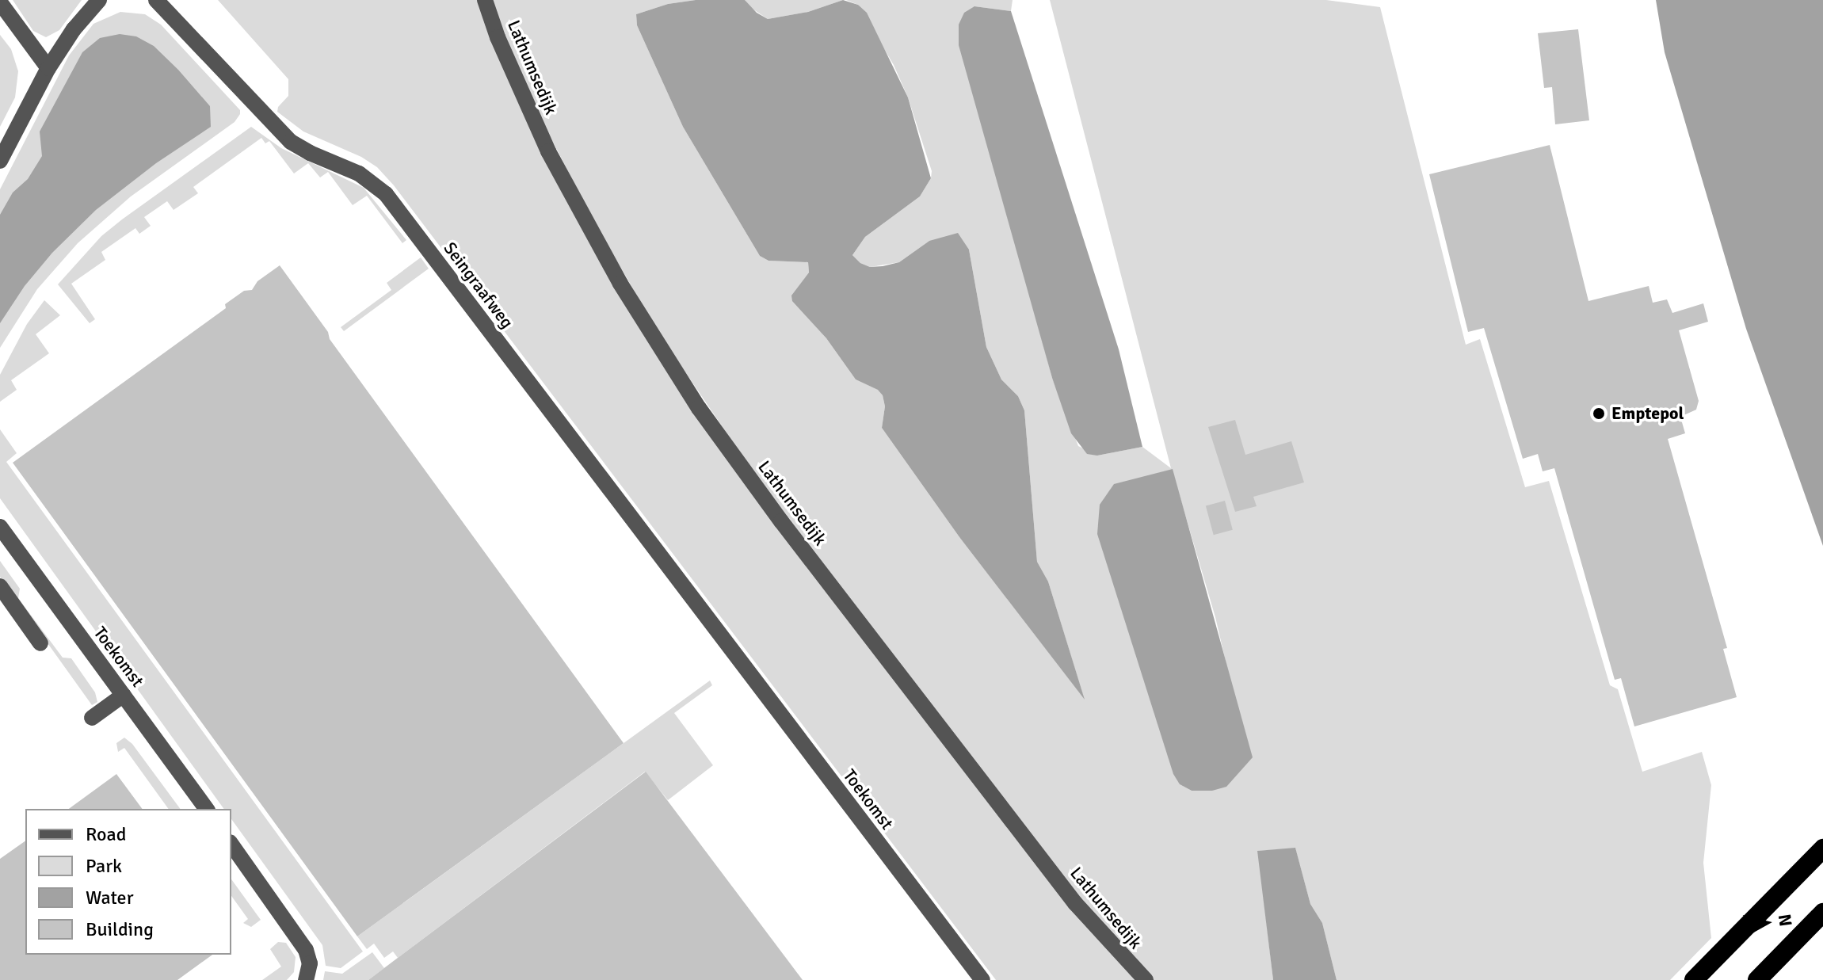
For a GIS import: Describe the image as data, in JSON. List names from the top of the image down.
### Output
{
  "streets": {
    "street": ["Lathumsedijk", "Seingraafweg", "Toekomst"]
  },
  "crossings": [
    ["Seingraafweg", "Toekomst"]
  ],
  "places": ["Emptepol"],
  "legend": [
    "Road",
    "Park",
    "Water",
    "Building"
  ],
  "north": "right"
}
